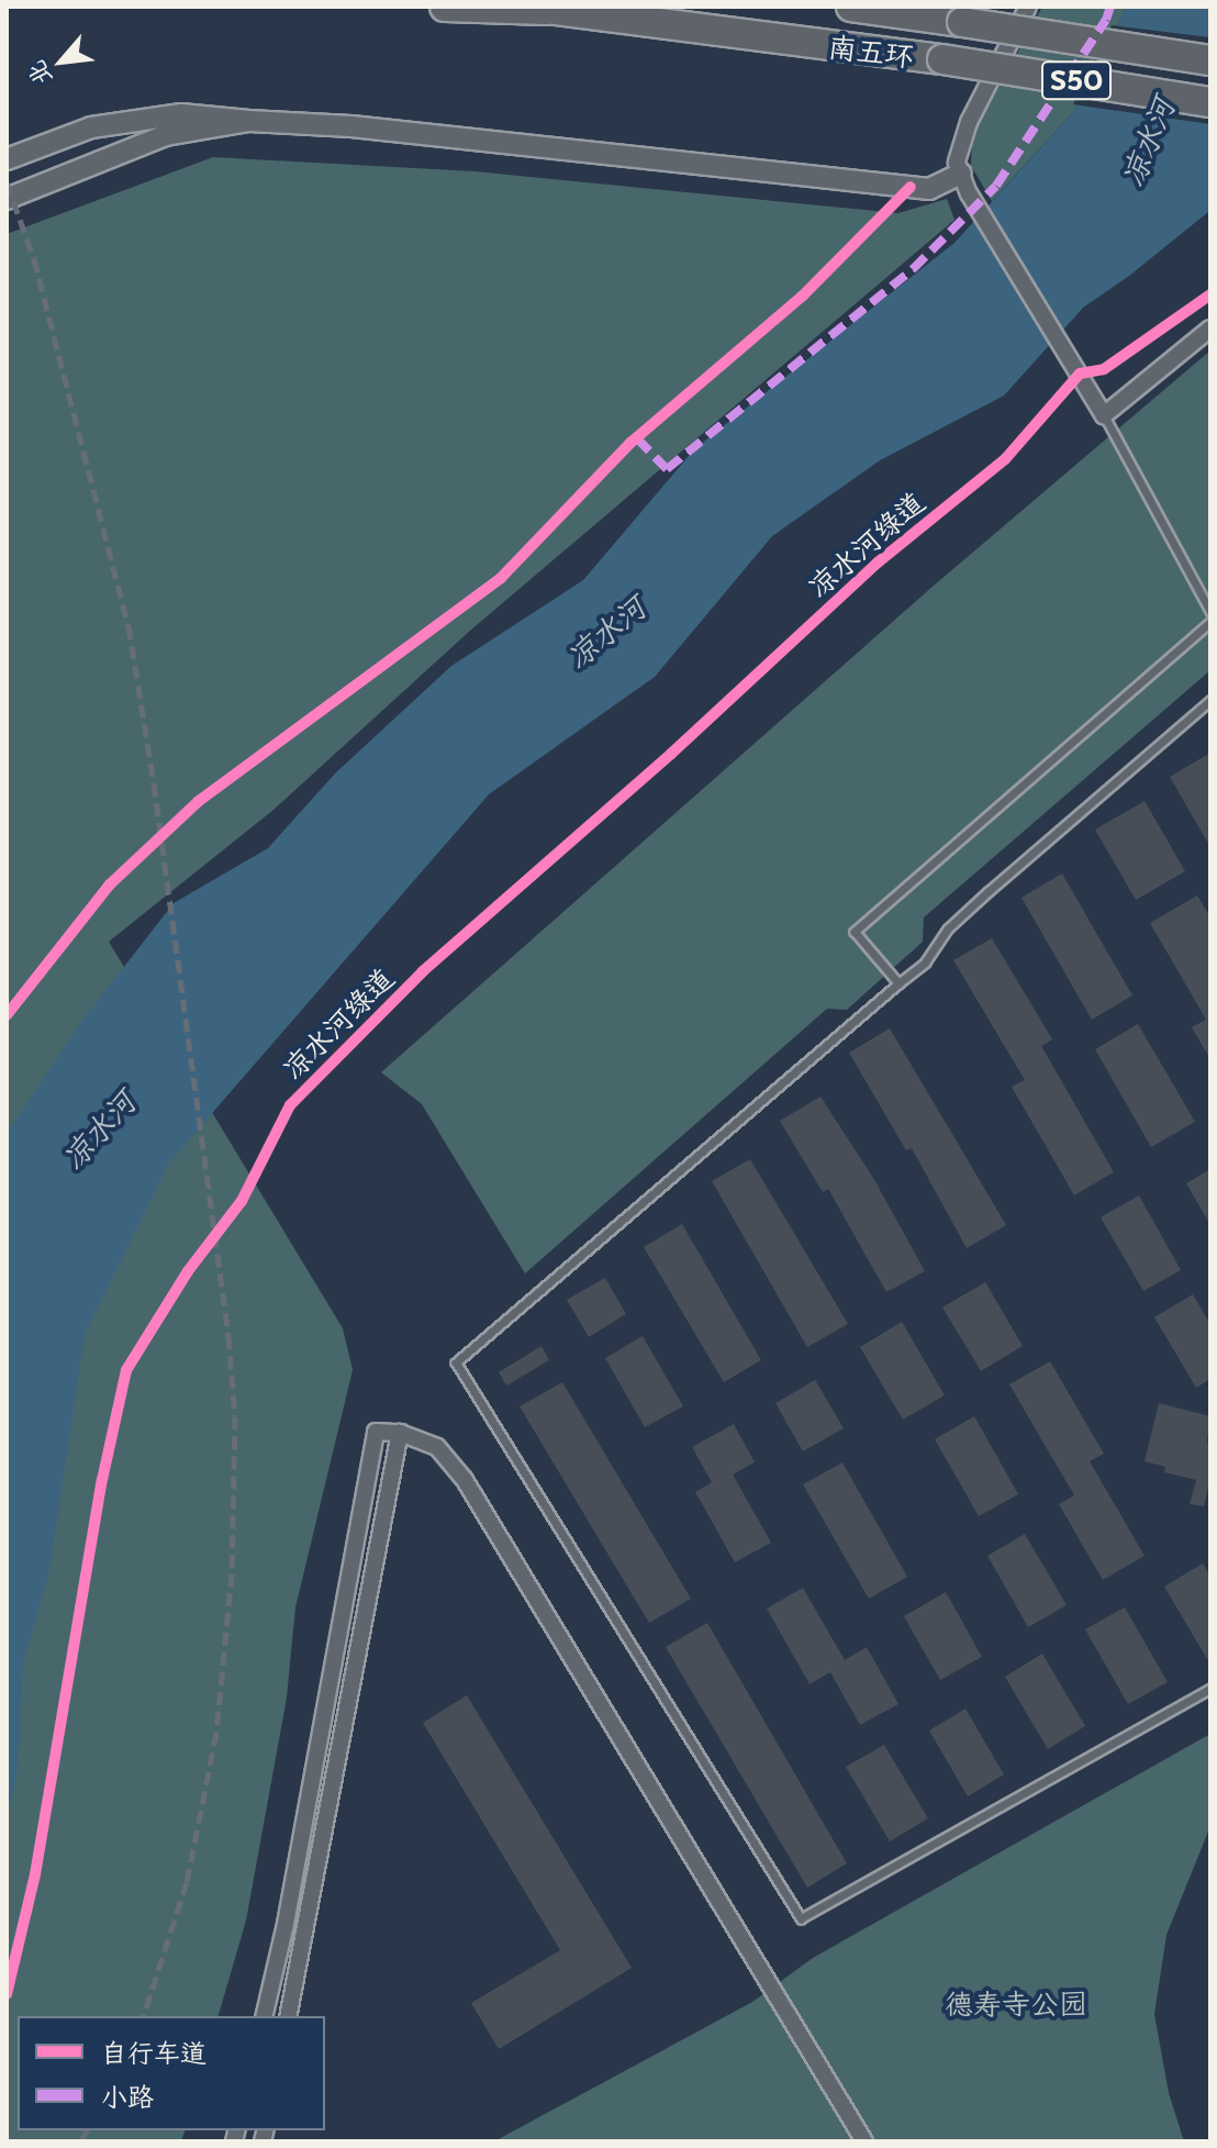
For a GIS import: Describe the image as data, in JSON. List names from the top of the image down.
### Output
{
  "streets": {
    "highway": ["南五环", "S50"],
    "cycle path": ["凉水河绿道"]
  },
  "water": ["凉水河"],
  "parks": ["德寿寺公园"],
  "legend": ["自行车道", "小路"],
  "north": "bottom left"
}
